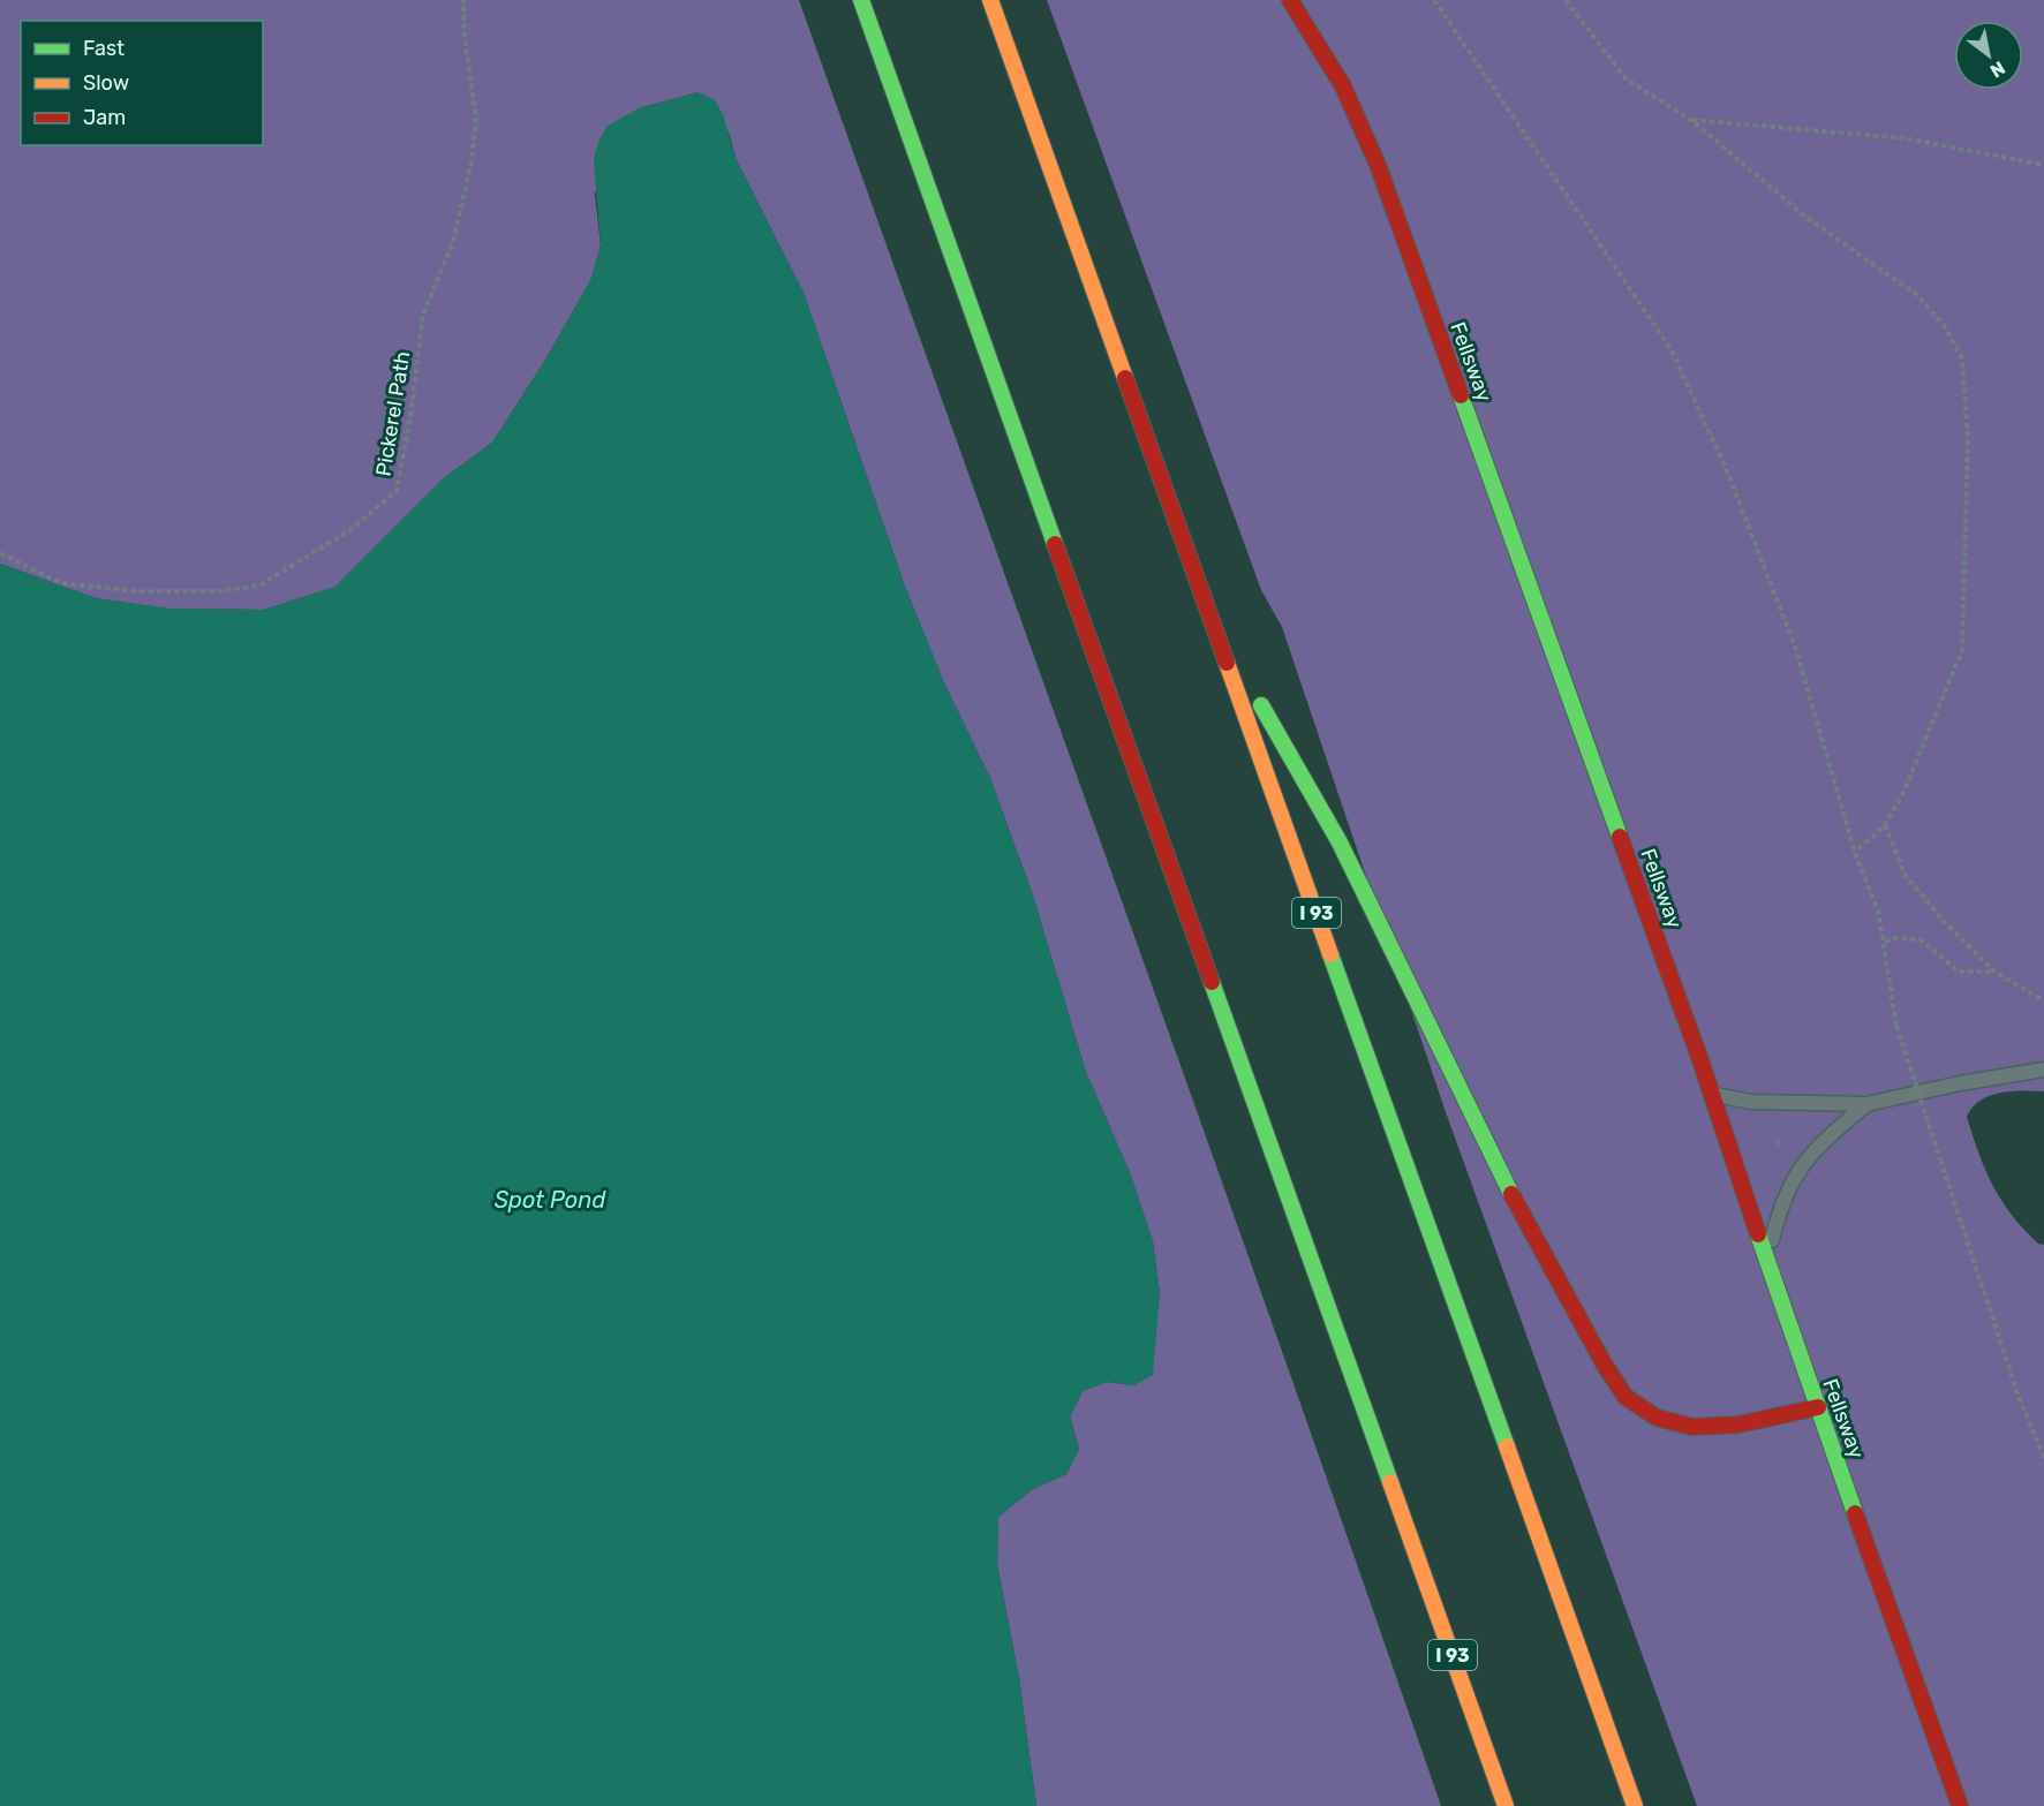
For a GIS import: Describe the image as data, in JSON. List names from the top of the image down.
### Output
{
  "streets": {
    "main road": ["Fellsway", "I 93"],
    "path": ["Pickerel Path"]
  },
  "water": ["Spot Pond"],
  "legend": ["Fast", "Slow", "Jam"],
  "north": "bottom right"
}
